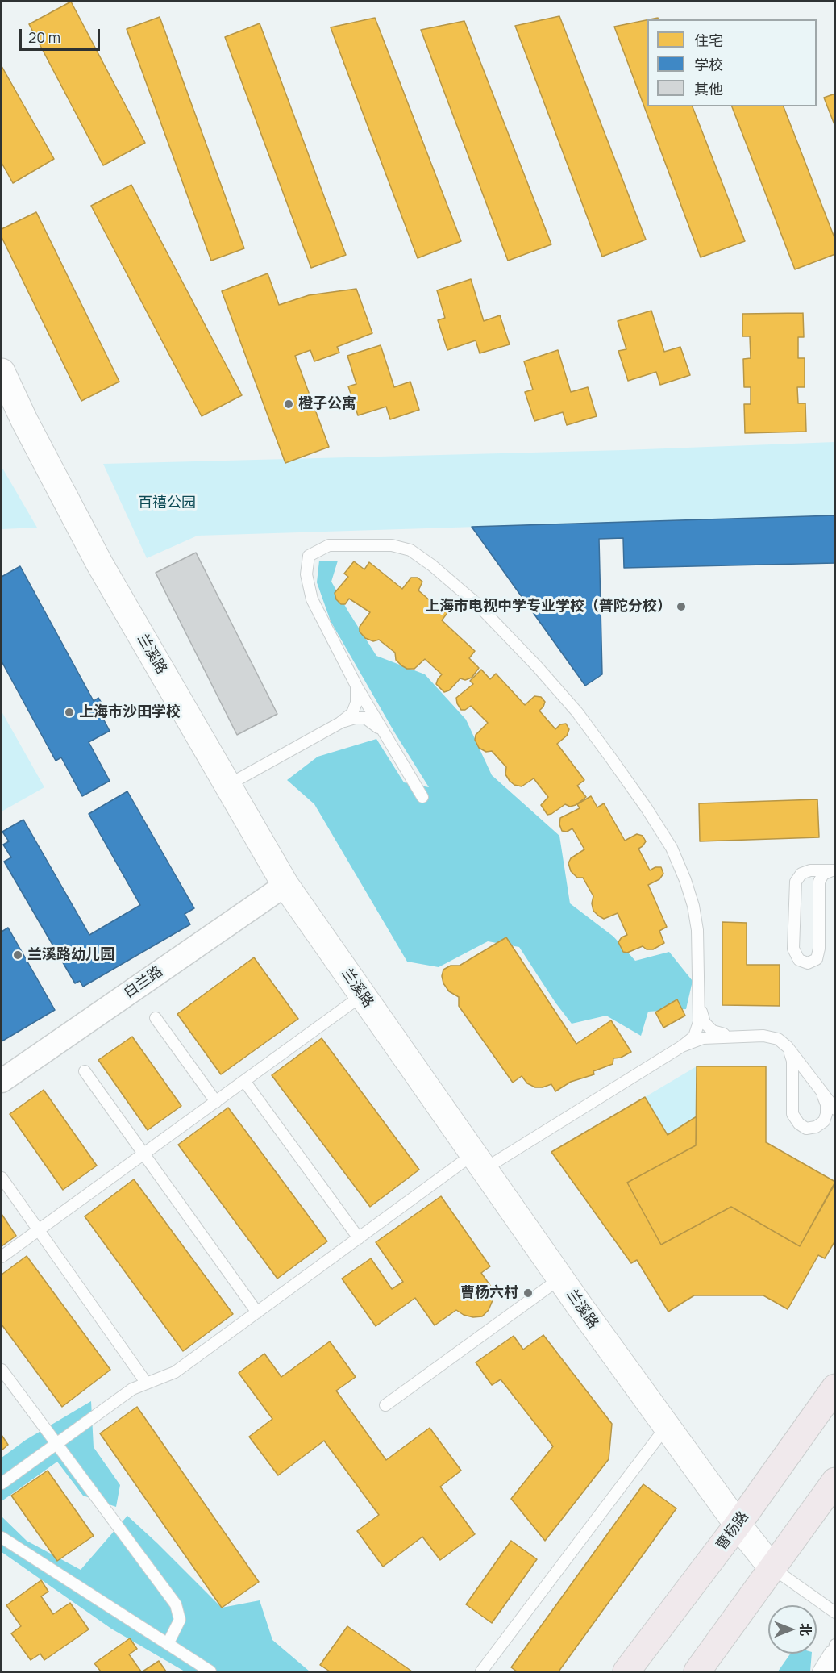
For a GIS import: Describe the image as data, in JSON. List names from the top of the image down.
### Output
{
  "streets": {
    "main road": ["曹杨路"],
    "street": ["兰溪路", "白兰路"]
  },
  "crossings": [
    ["兰溪路", "白兰路"],
    ["兰溪路", "曹杨路"]
  ],
  "parks": ["百禧公园"],
  "places": [
    "橙子公寓",
    "上海市电视中学专业学校（普陀分校）",
    "上海市沙田学校",
    "兰溪路幼儿园",
    "曹杨六村"
  ],
  "legend": ["住宅", "学校", "其他"],
  "scale_bar": "20 m",
  "north": "right"
}
